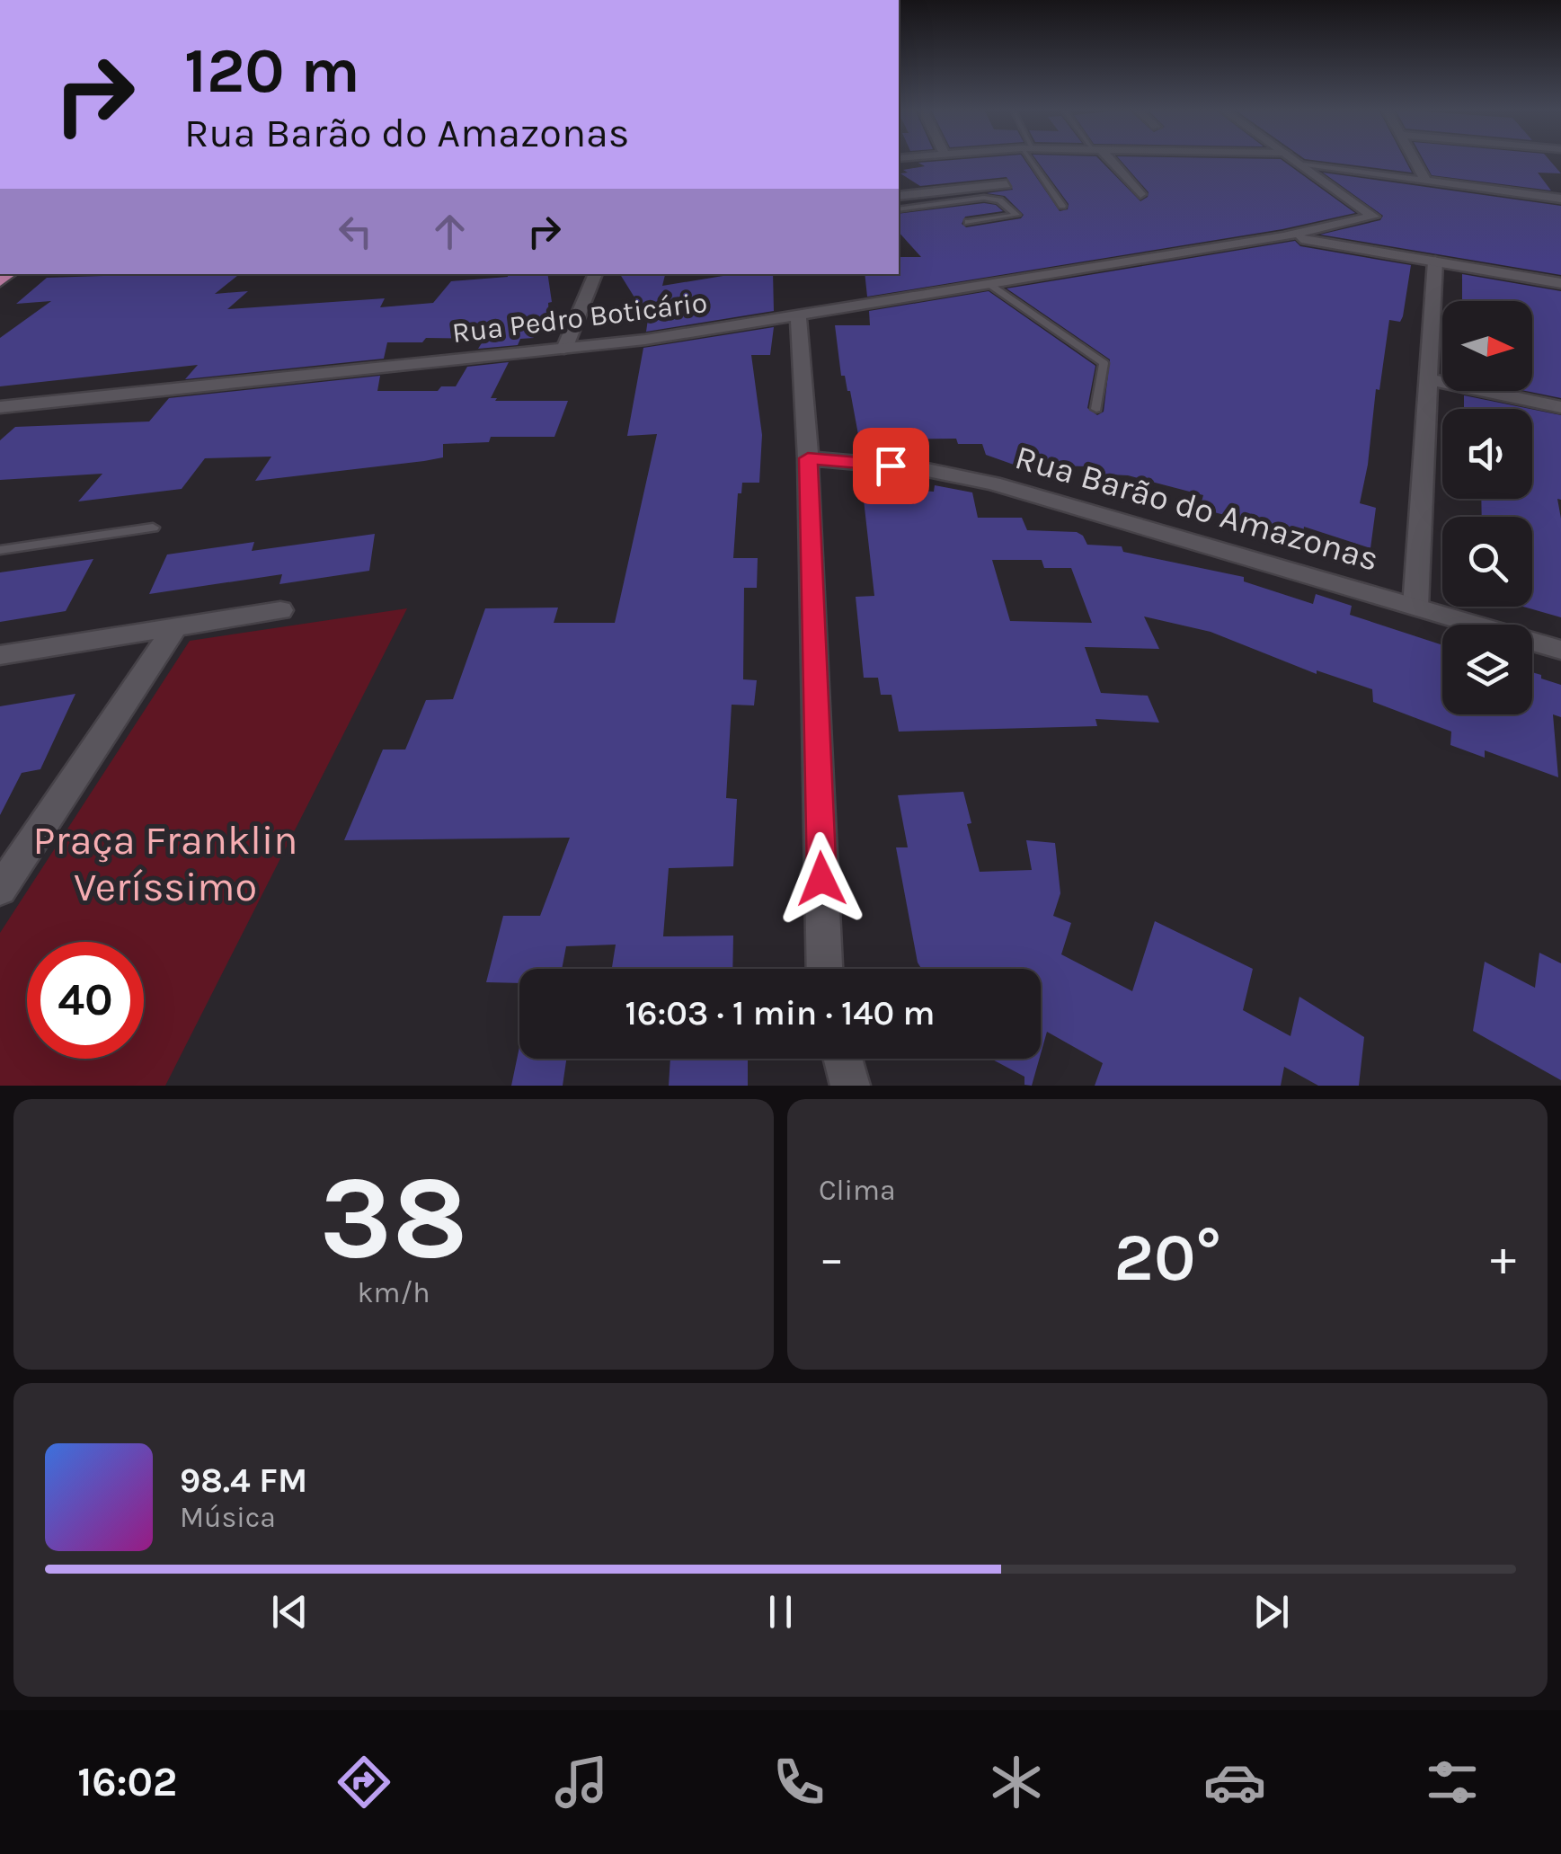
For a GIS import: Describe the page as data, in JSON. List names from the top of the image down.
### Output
{
  "streets": {
    "street": ["Rua Pedro Boticário", "Rua Barão do Amazonas"]
  },
  "parks": ["Praça Franklin Veríssimo"],
  "north": "right",
  "page": {
    "turn": ["120 m", "Rua Barão do Amazonas"],
    "limit": "40",
    "trip": "16:03 · 1 min · 140 m",
    "tile": [
      ["38", "km/h"],
      "Clima"
    ],
    "heat": ["−", "20°", "+"],
    "song": ["98.4 FM", "Música"],
    "tabs": "16:02"
  }
}
